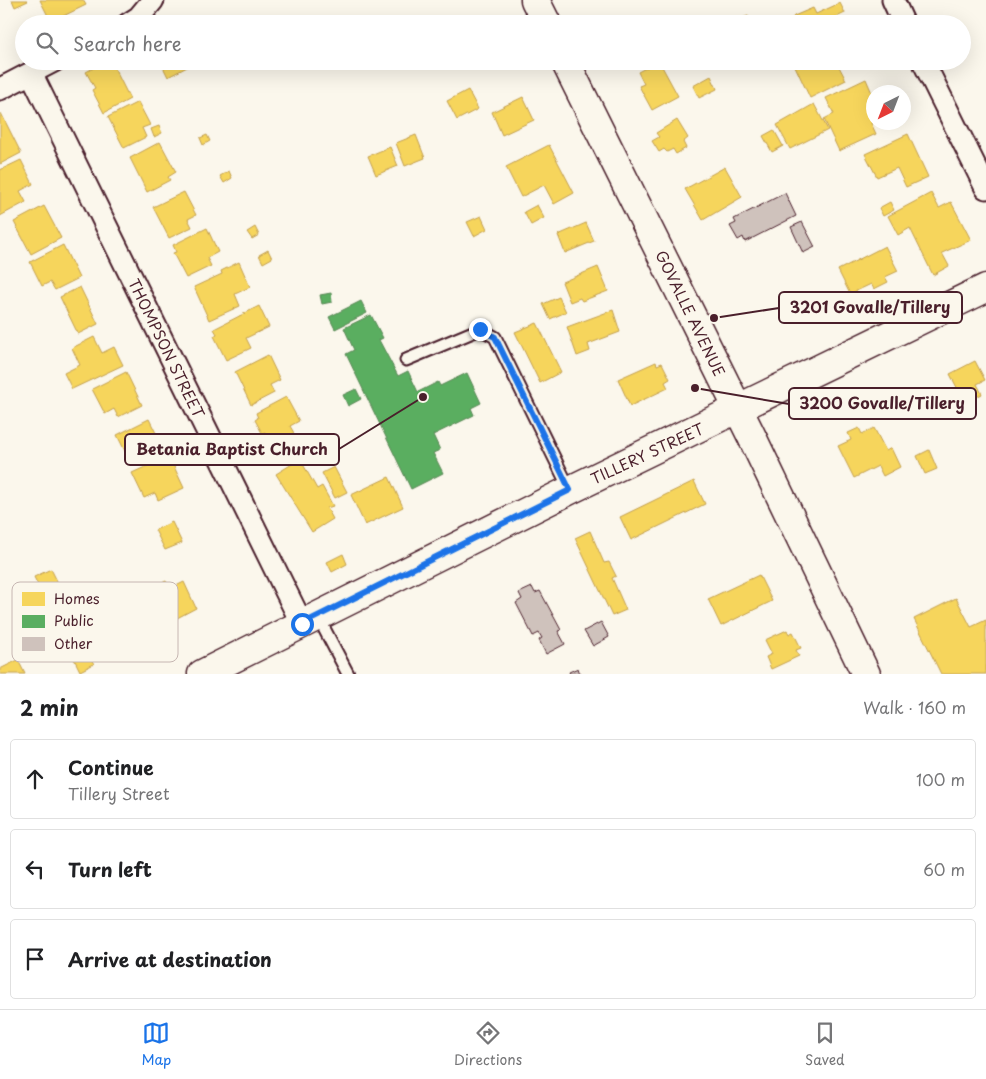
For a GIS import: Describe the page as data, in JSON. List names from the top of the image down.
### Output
{
  "streets": {
    "street": ["GOVALLE AVENUE", "THOMPSON STREET", "TILLERY STREET"]
  },
  "crossings": [
    ["GOVALLE AVENUE", "TILLERY STREET"],
    ["THOMPSON STREET", "TILLERY STREET"]
  ],
  "places": ["3201 Govalle/Tillery", "3200 Govalle/Tillery", "Betania Baptist Church"],
  "legend": ["Homes", "Public", "Other"],
  "north": "bottom left",
  "page": {
    "search": "Search here",
    "heading": ["2 min", "Walk · 160 m"],
    "list": [
      ["Continue", "Tillery Street", "100 m"],
      ["Turn left", "60 m"],
      "Arrive at destination"
    ],
    "nav": ["Map", "Directions", "Saved"]
  }
}
